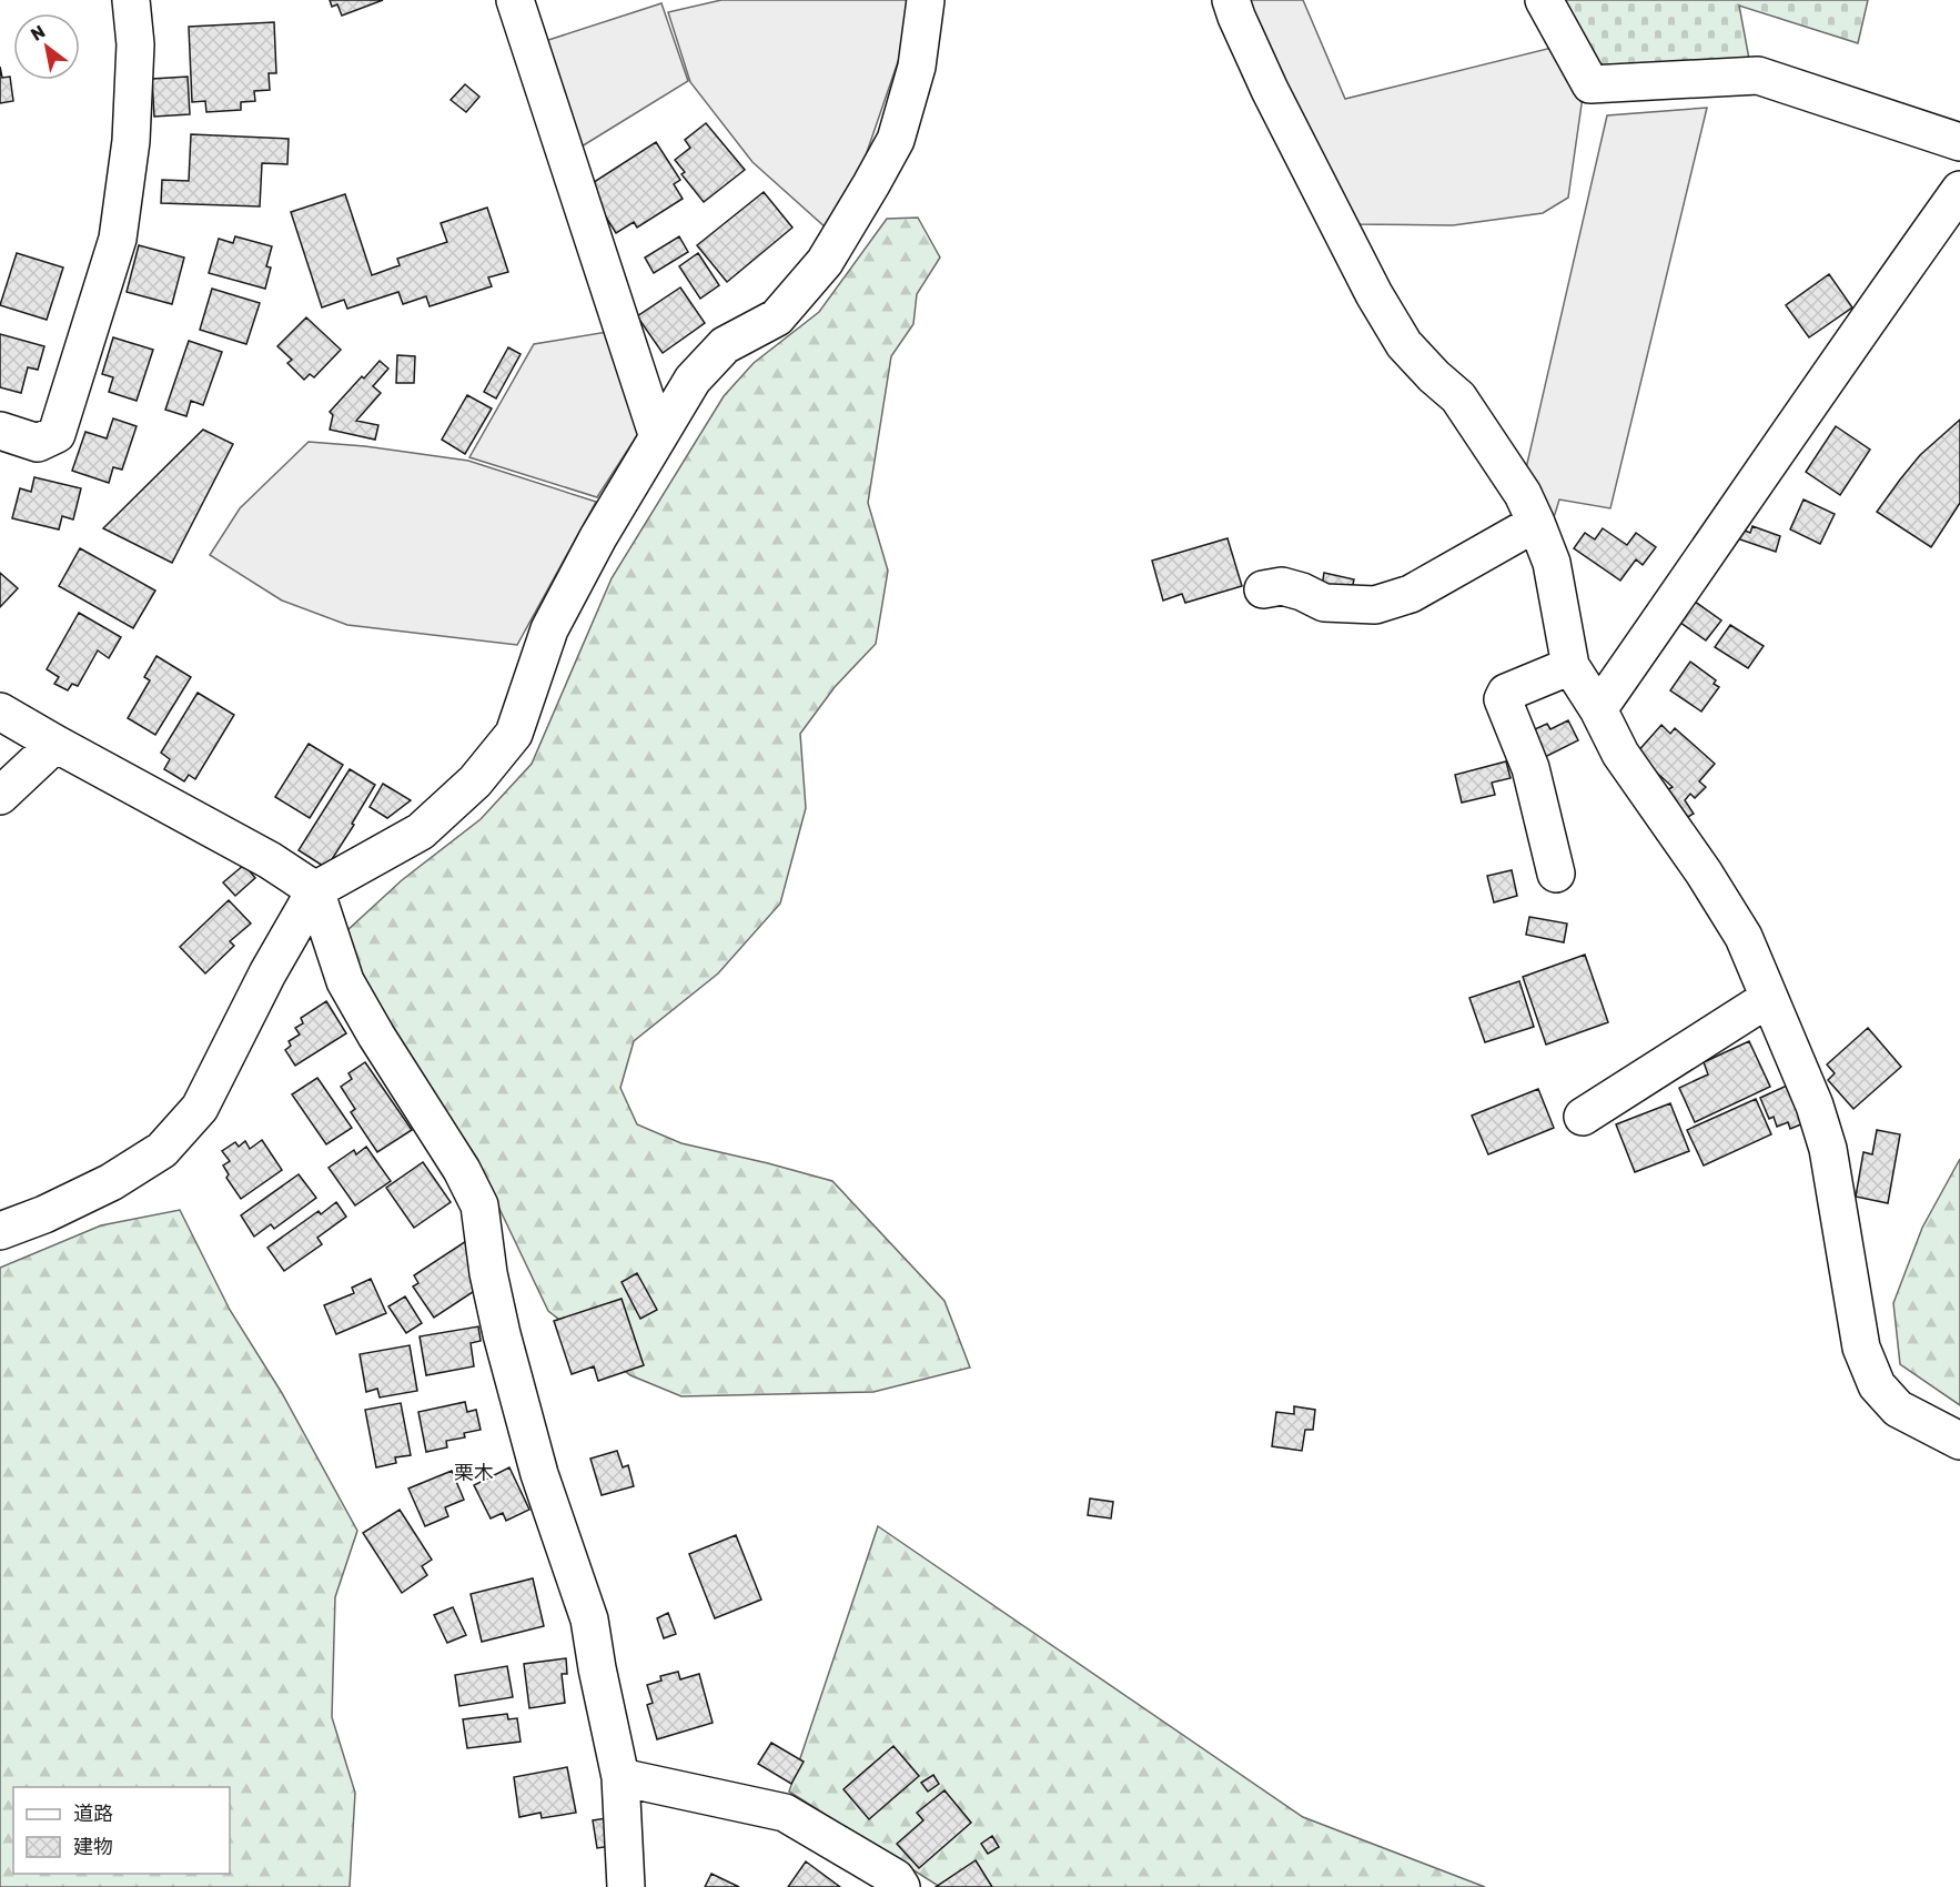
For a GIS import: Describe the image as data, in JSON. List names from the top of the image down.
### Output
{
  "districts": ["栗木"],
  "legend": ["道路", "建物"],
  "north": "top left"
}
